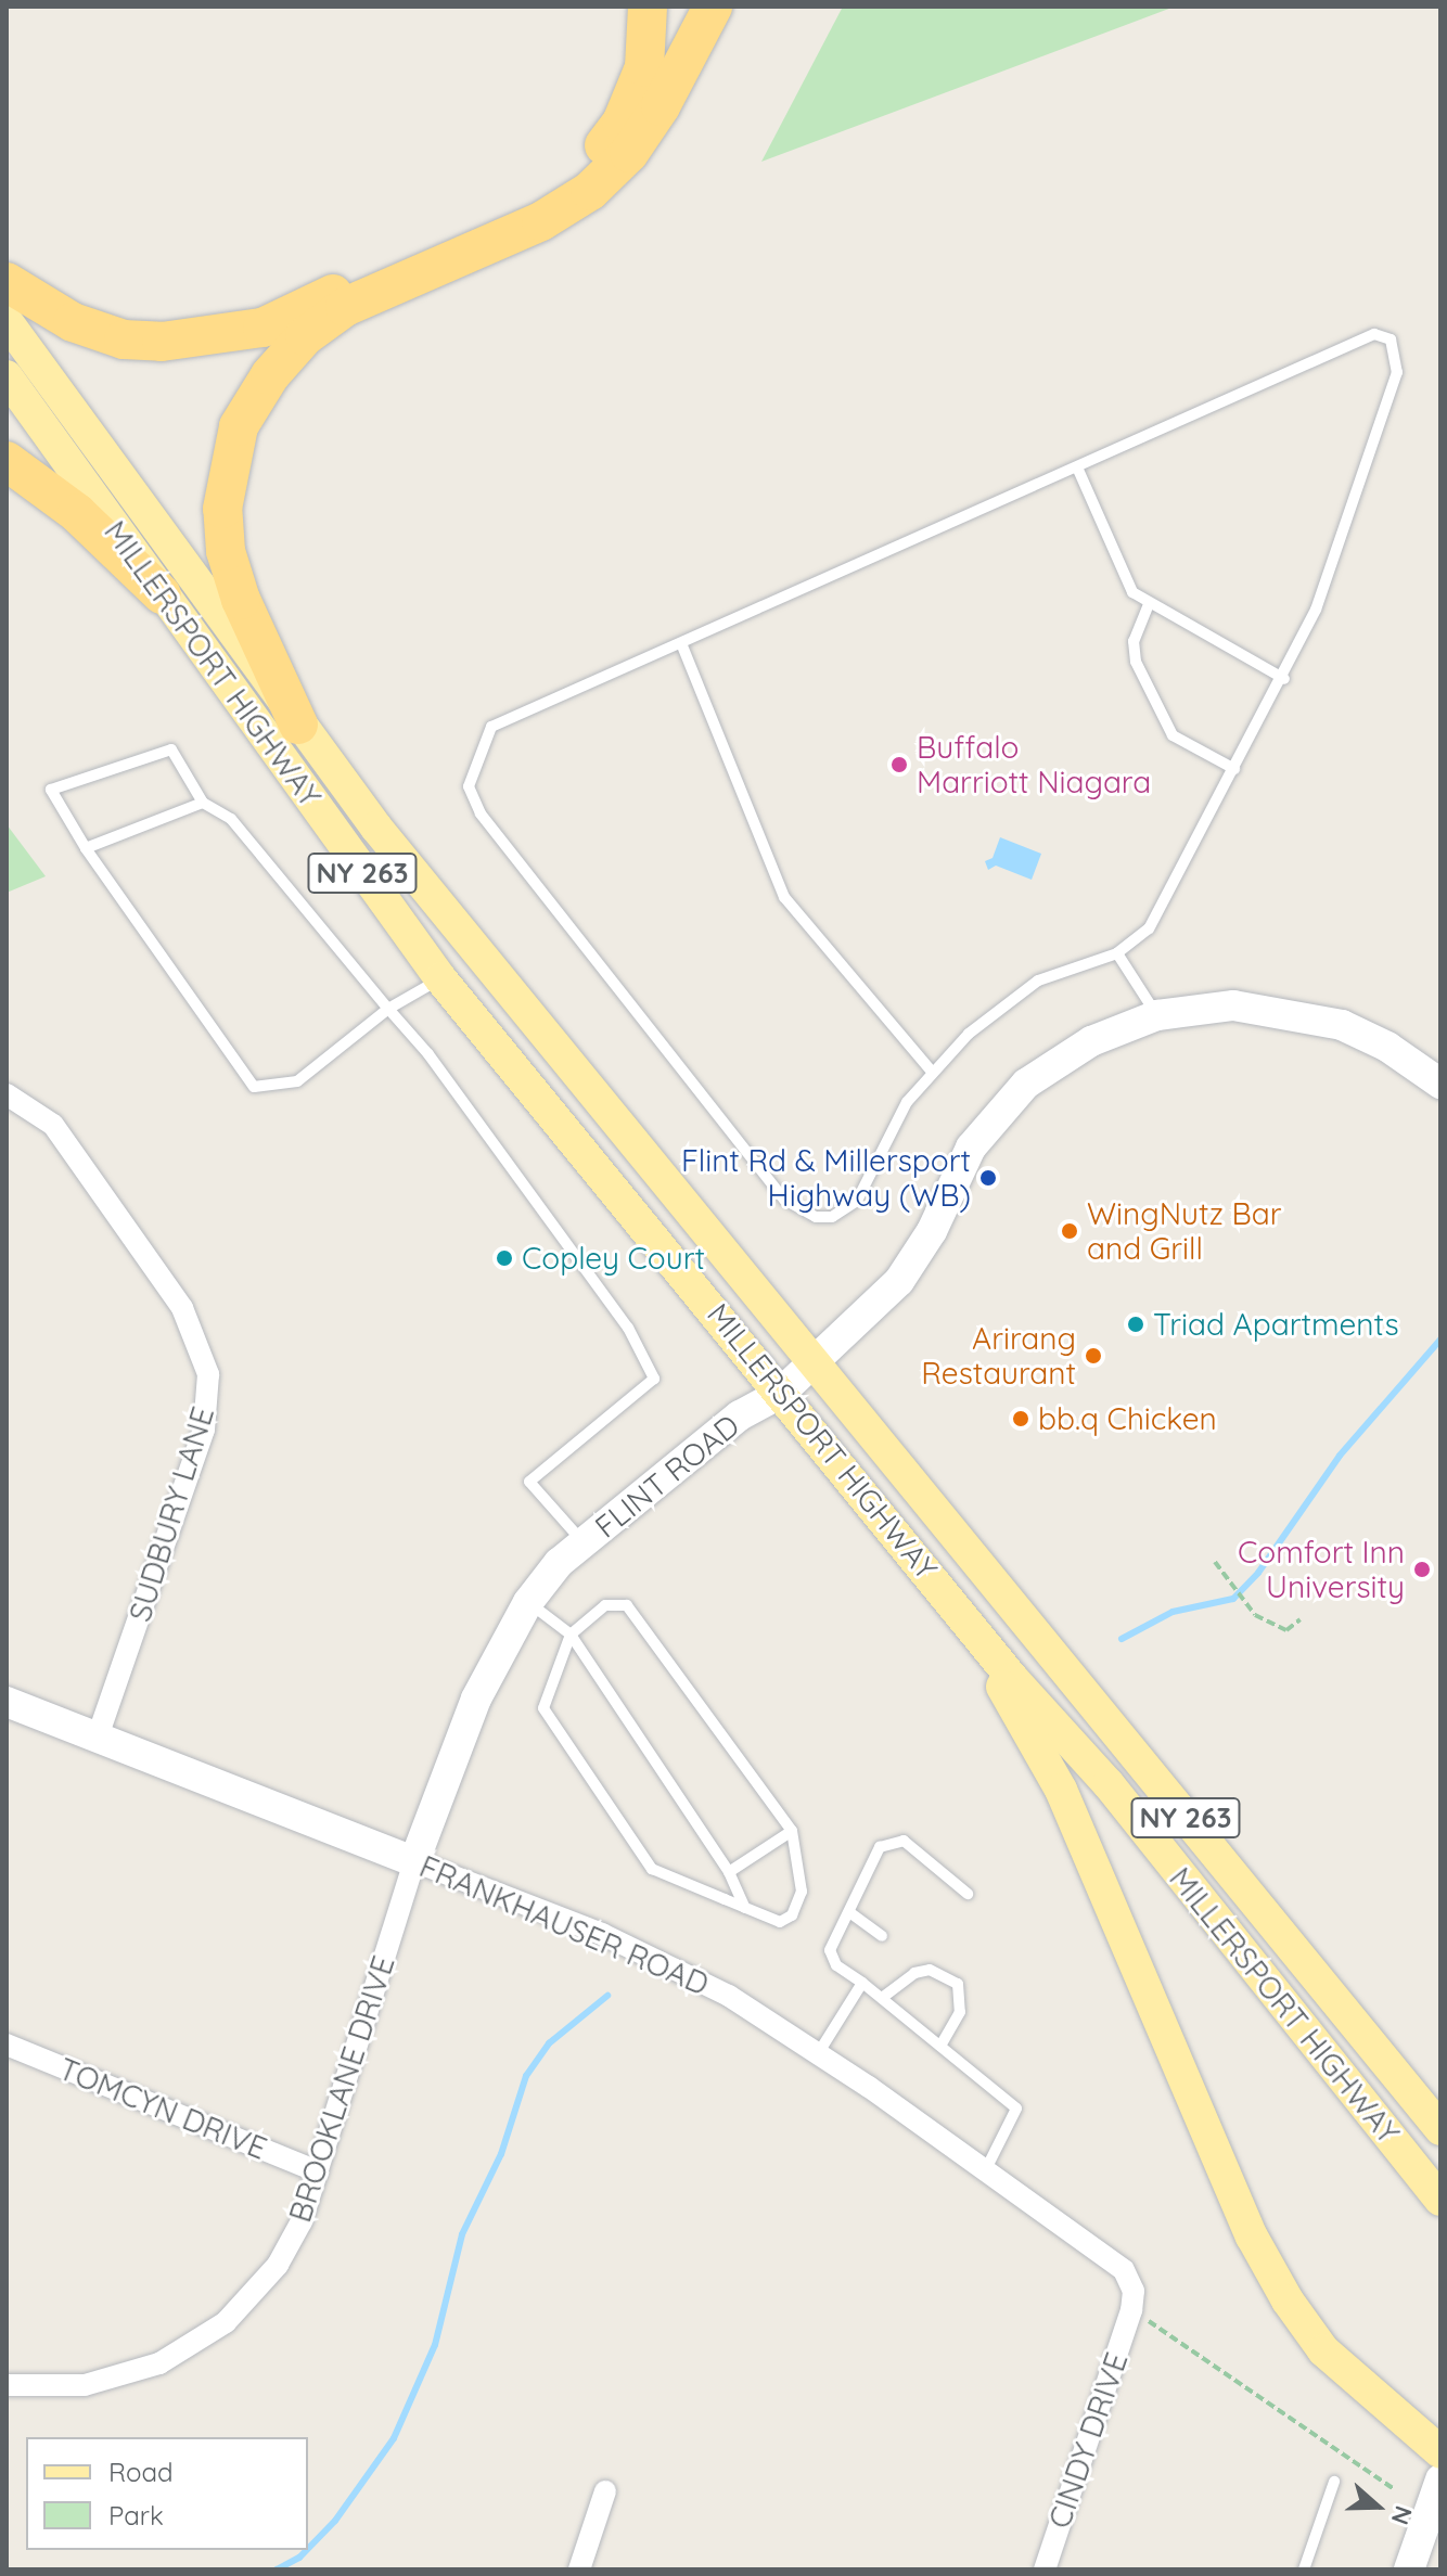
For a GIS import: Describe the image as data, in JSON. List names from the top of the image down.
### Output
{
  "streets": {
    "main road": ["MILLERSPORT HIGHWAY", "NY 263"],
    "street": [
      "FLINT ROAD",
      "SUDBURY LANE",
      "FRANKHAUSER ROAD",
      "BROOKLANE DRIVE",
      "TOMCYN DRIVE",
      "CINDY DRIVE"
    ]
  },
  "crossings": [
    ["MILLERSPORT HIGHWAY", "FLINT ROAD"],
    ["FLINT ROAD", "FRANKHAUSER ROAD"],
    ["FLINT ROAD", "BROOKLANE DRIVE"],
    ["SUDBURY LANE", "FRANKHAUSER ROAD"],
    ["FRANKHAUSER ROAD", "BROOKLANE DRIVE"],
    ["FRANKHAUSER ROAD", "CINDY DRIVE"],
    ["BROOKLANE DRIVE", "TOMCYN DRIVE"]
  ],
  "places": [
    "Buffalo Marriott Niagara",
    "Flint Rd & Millersport Highway (WB)",
    "WingNutz Bar and Grill",
    "Copley Court",
    "Triad Apartments",
    "Arirang Restaurant",
    "bb.q Chicken",
    "Comfort Inn University"
  ],
  "legend": ["Road", "Park"],
  "north": "right"
}
